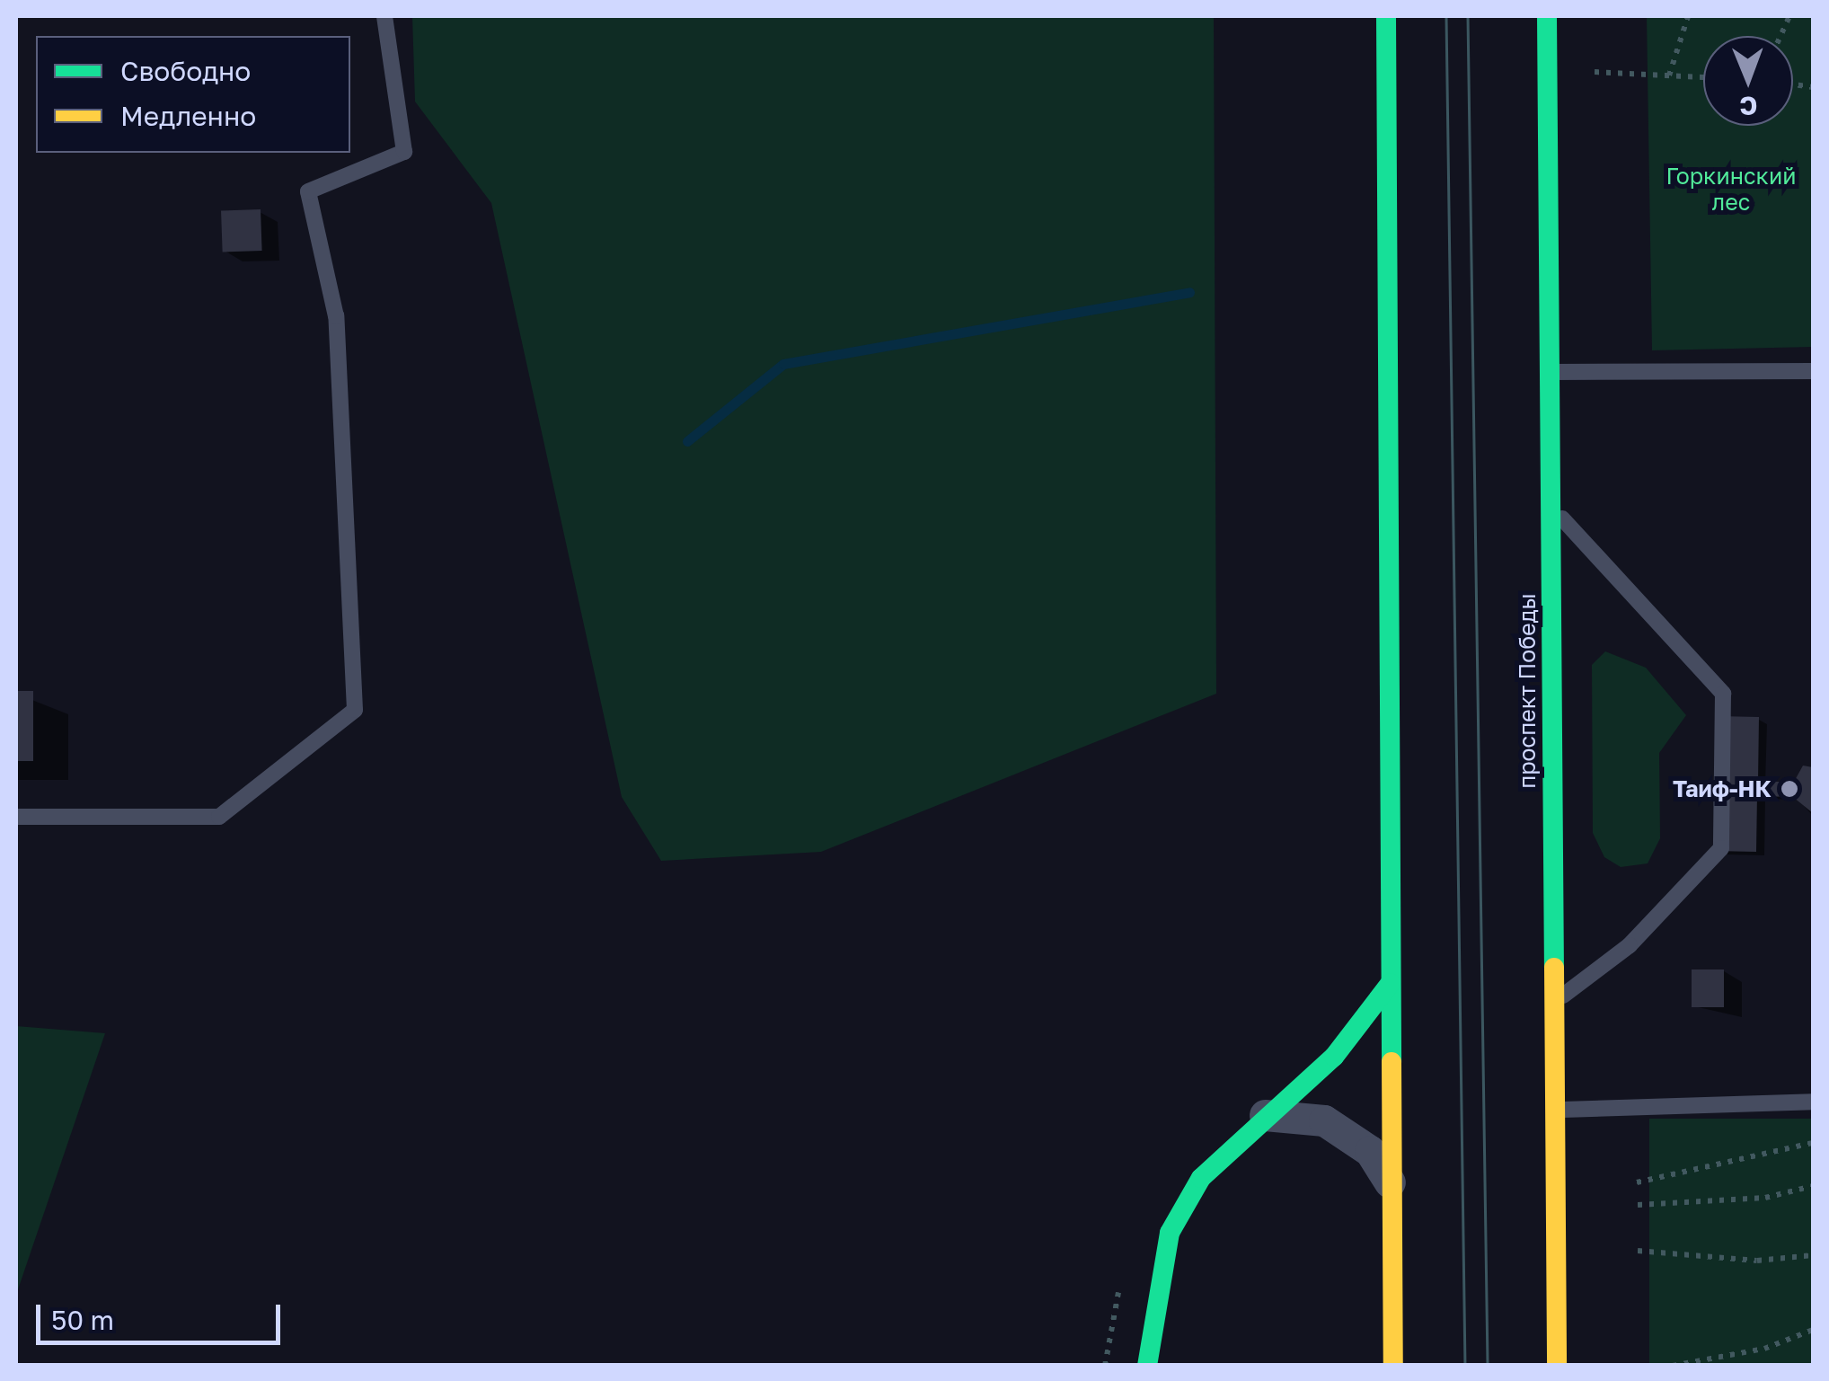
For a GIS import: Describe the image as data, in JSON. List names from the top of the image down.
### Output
{
  "streets": {
    "main road": ["проспект Победы"]
  },
  "parks": ["Горкинский лес"],
  "places": ["Таиф-НК"],
  "legend": ["Свободно", "Медленно"],
  "scale_bar": "50 m",
  "north": "bottom"
}
